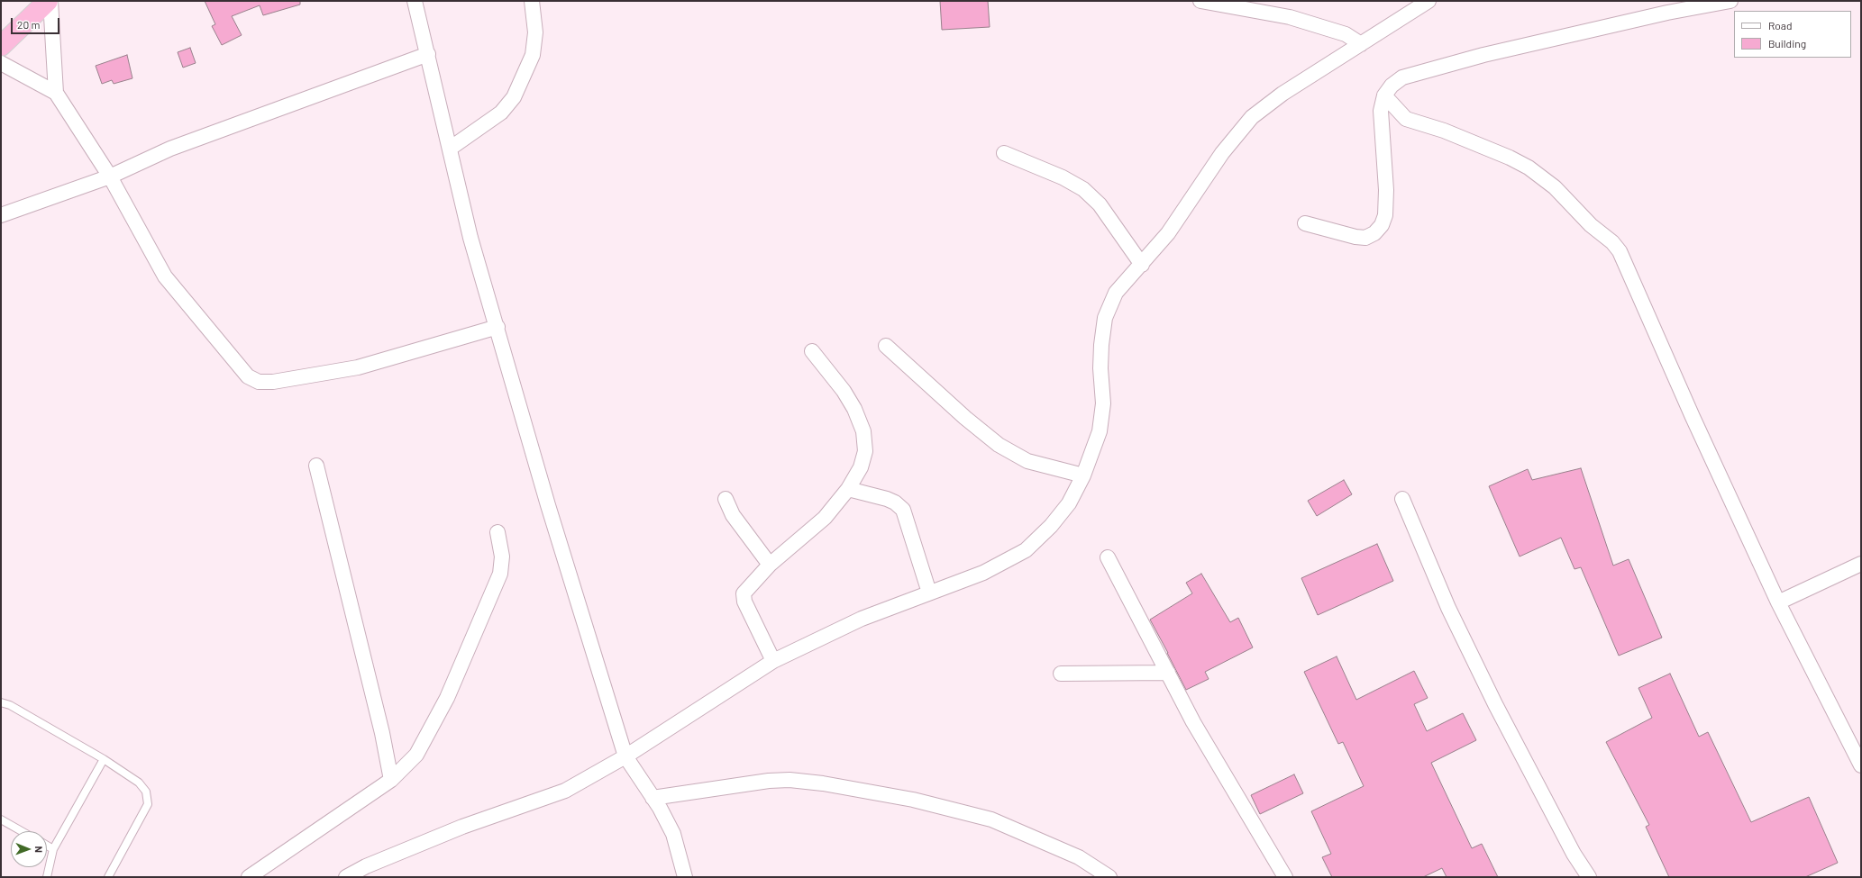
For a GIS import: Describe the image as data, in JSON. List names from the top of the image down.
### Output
{
  "legend": ["Road", "Building"],
  "scale_bar": "20 m",
  "north": "right"
}
